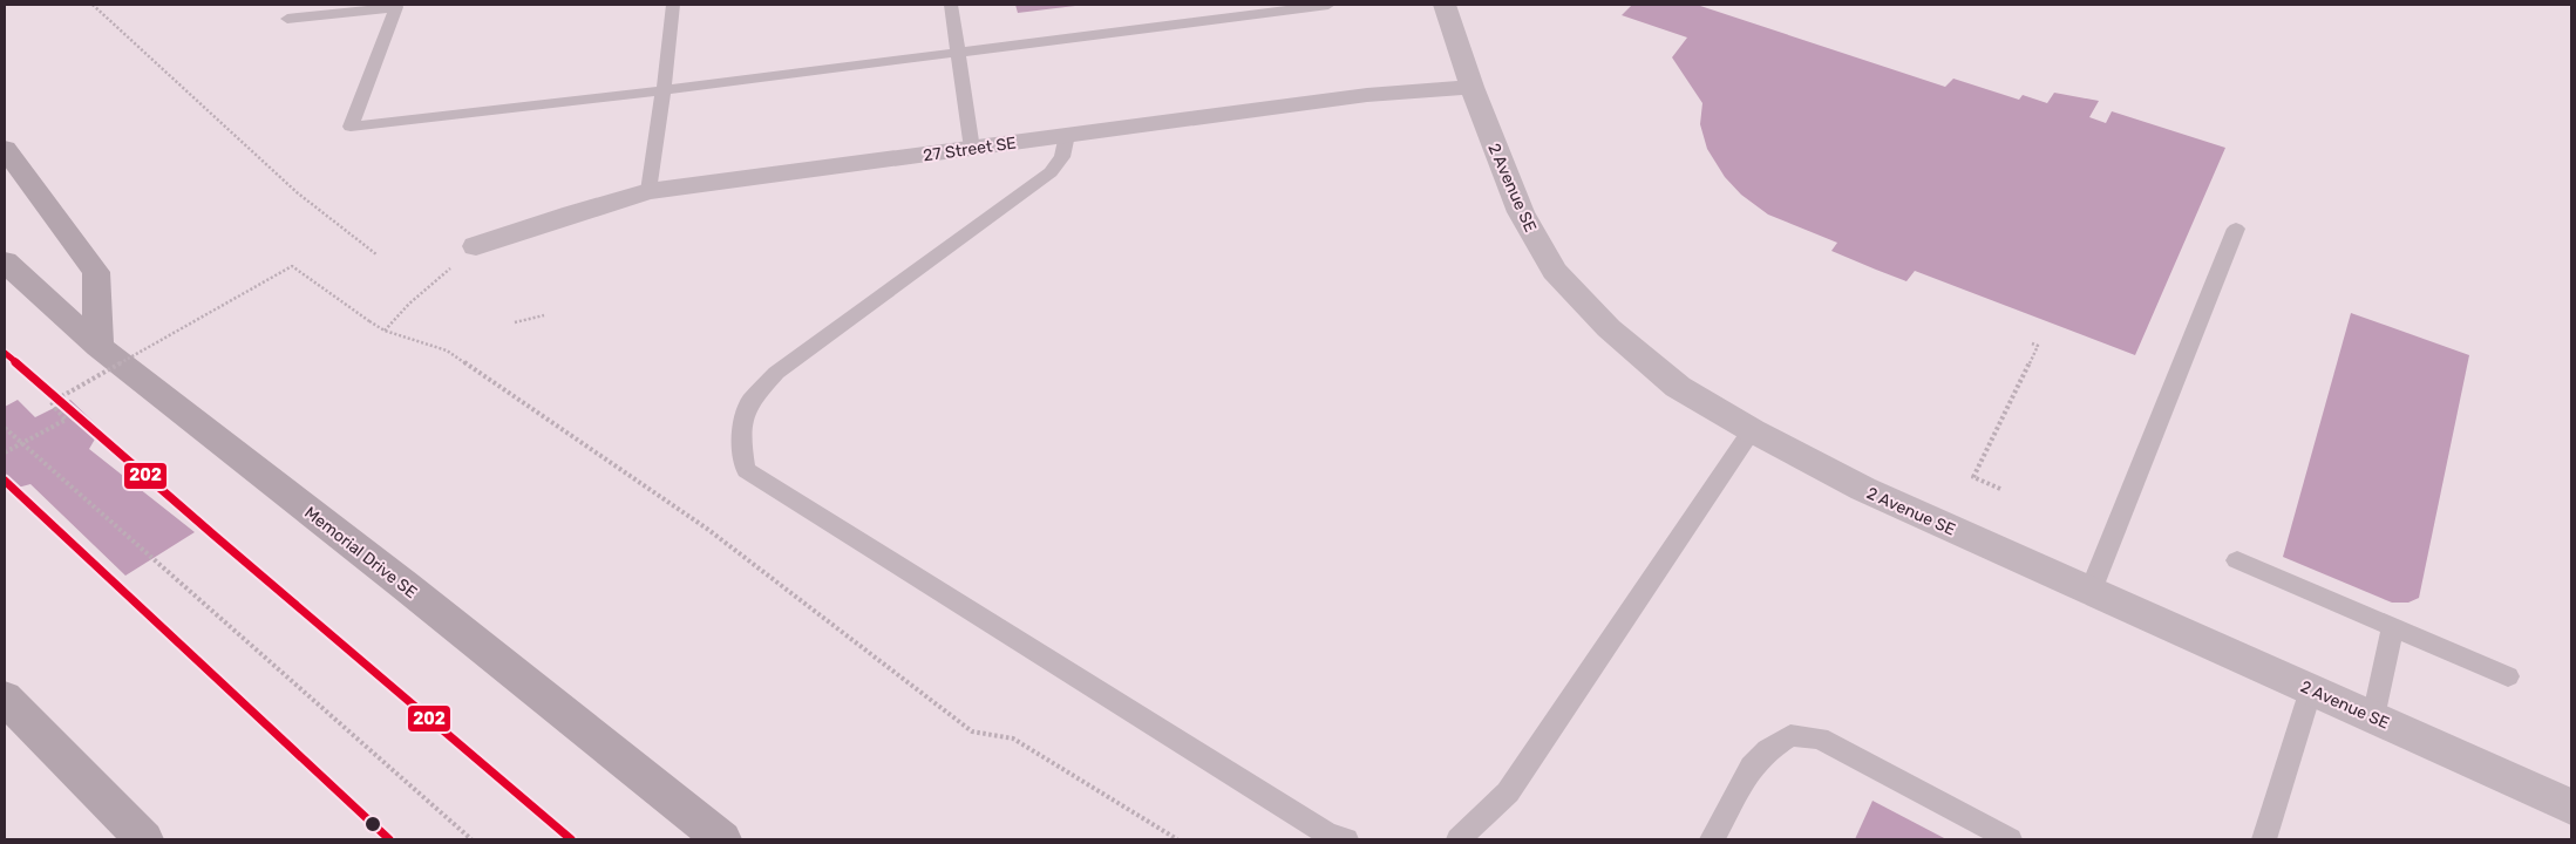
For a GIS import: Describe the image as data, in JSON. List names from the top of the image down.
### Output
{
  "streets": {
    "main road": ["Memorial Drive SE"],
    "street": ["27 Street SE", "2 Avenue SE"]
  },
  "crossings": [
    ["27 Street SE", "2 Avenue SE"]
  ],
  "lines": ["transit line 202"]
}
